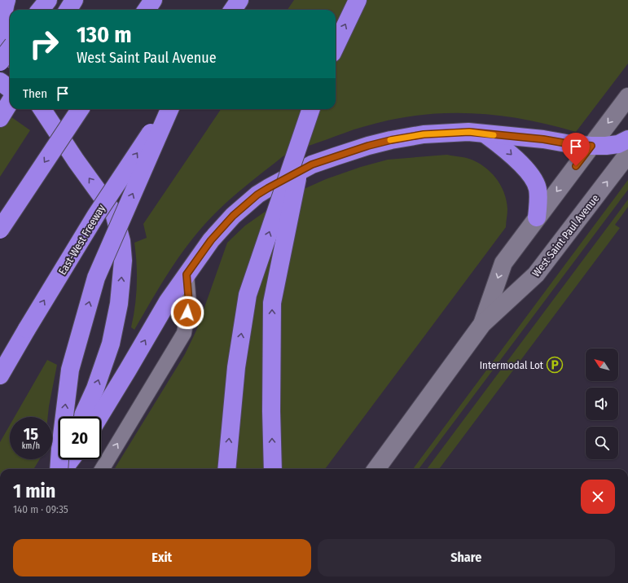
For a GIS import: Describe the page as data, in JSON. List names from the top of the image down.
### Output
{
  "streets": {
    "highway": ["East-West Freeway"],
    "street": ["West Saint Paul Avenue"]
  },
  "places": {
    "parking": ["Intermodal Lot"]
  },
  "north": "top left",
  "page": {
    "turn": ["130 m", "West Saint Paul Avenue"],
    "then": "Then",
    "speed": "15 km/h",
    "limit": "20",
    "heading": ["1 min", "140 m · 09:35"],
    "buttons": ["Exit", "Share"]
  }
}
